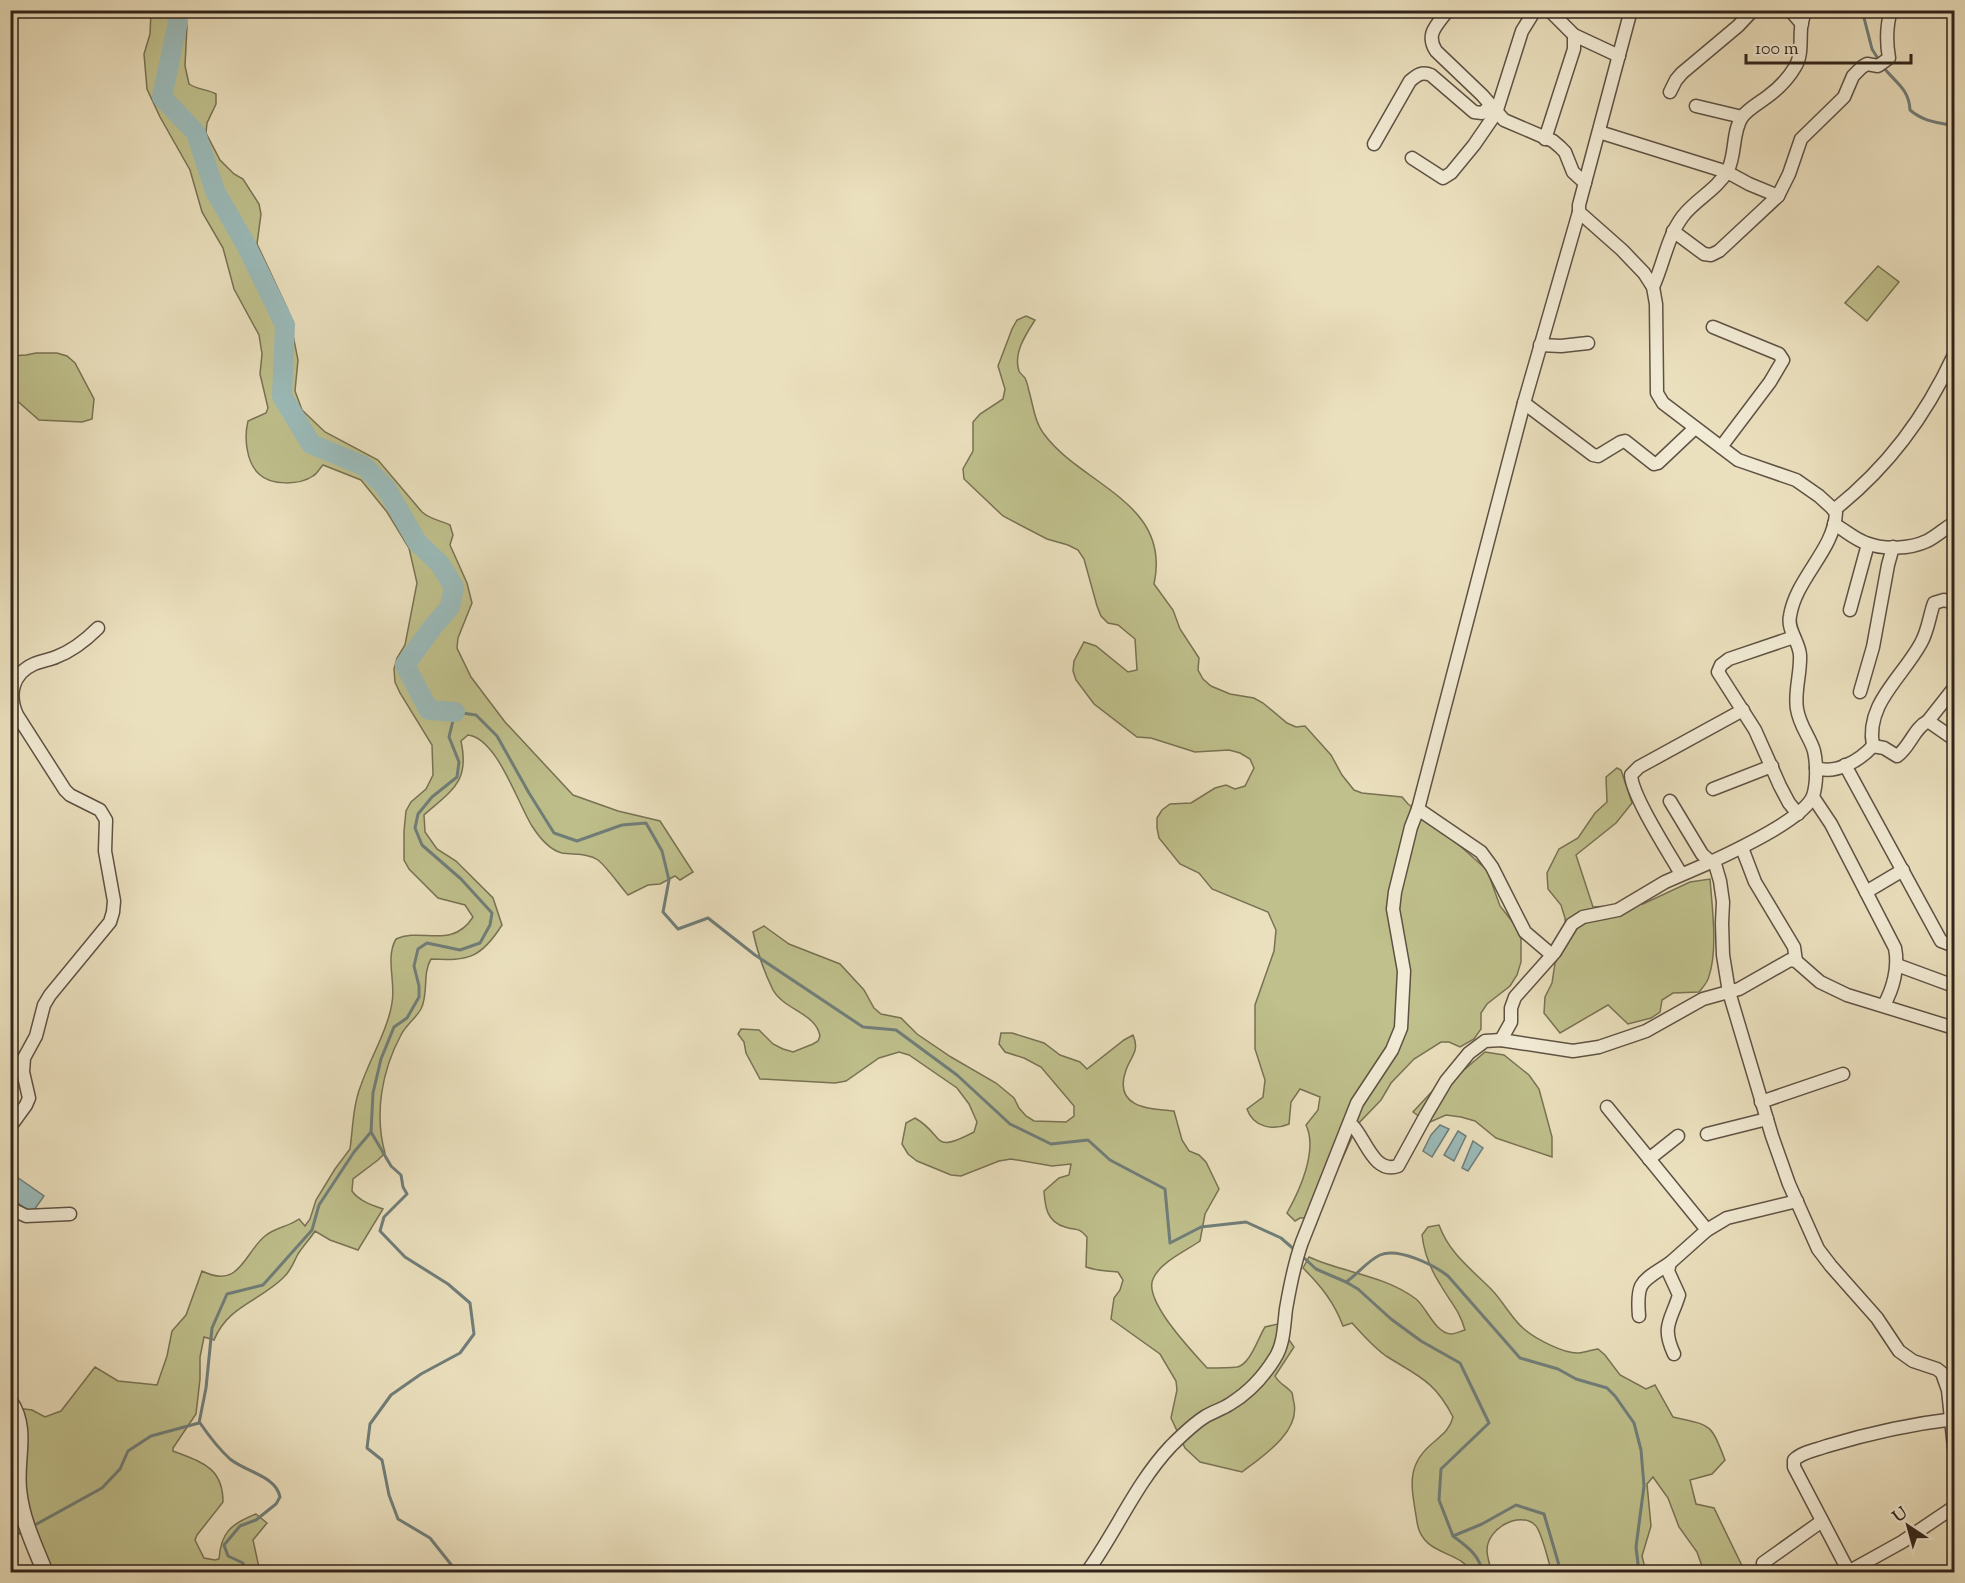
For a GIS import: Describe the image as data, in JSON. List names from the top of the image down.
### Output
{
  "scale_bar": "100 m",
  "north": "top left"
}
